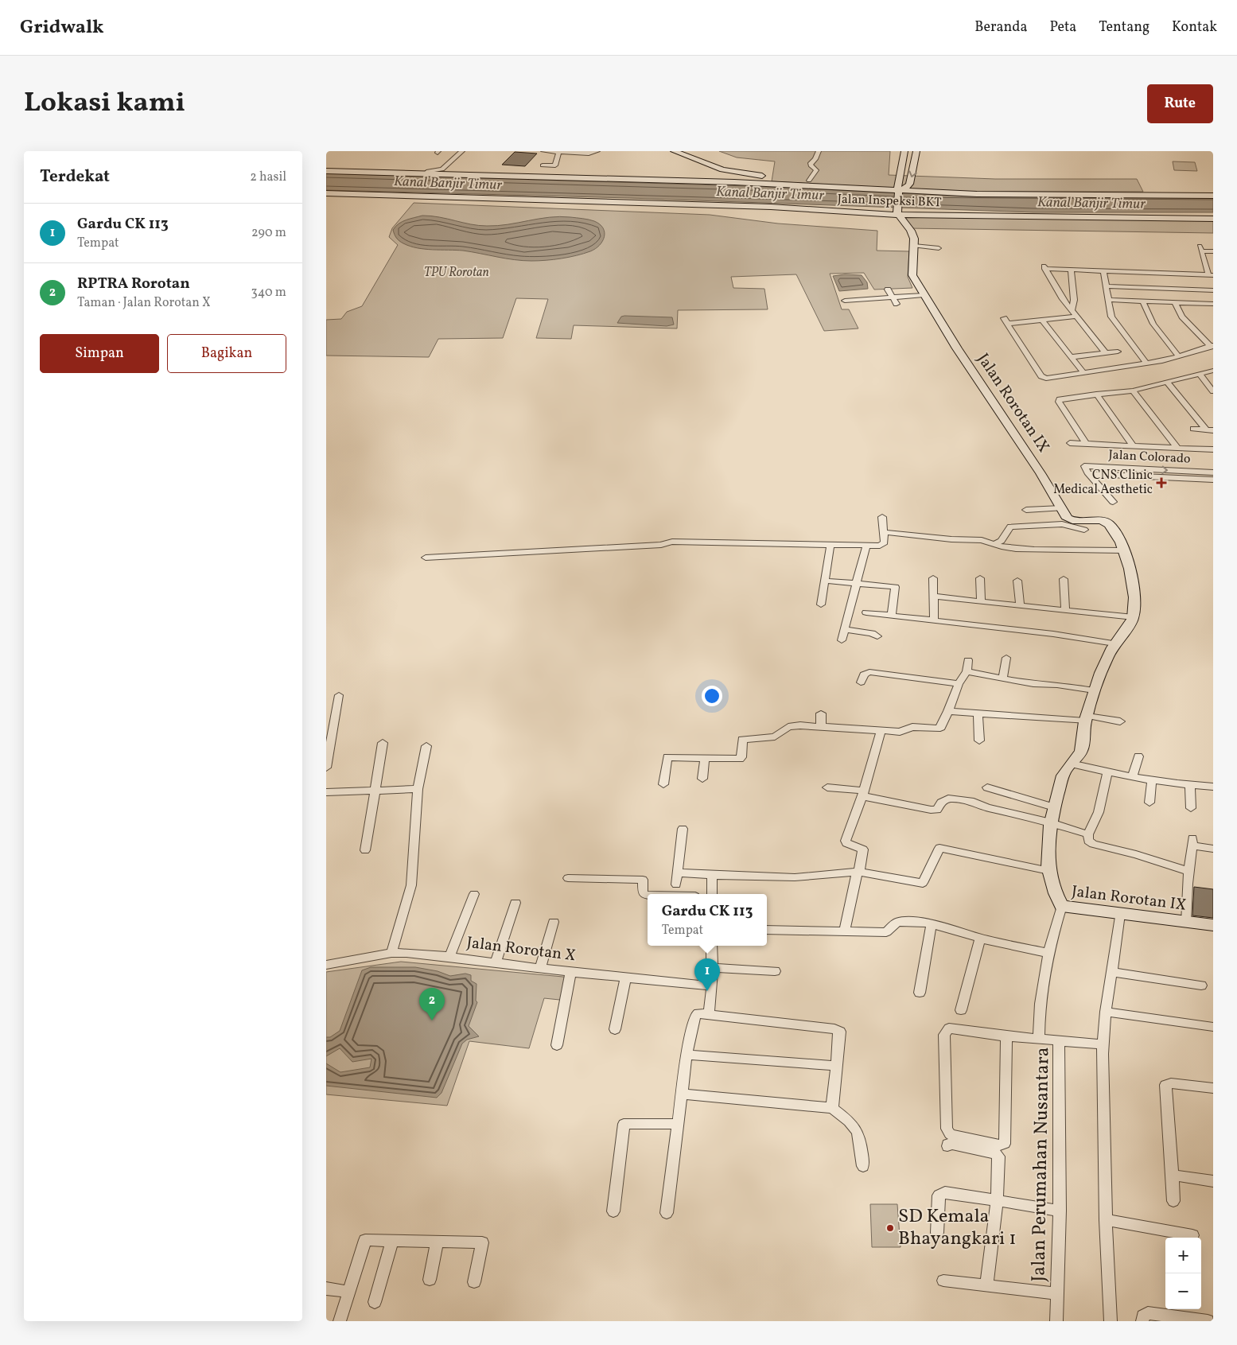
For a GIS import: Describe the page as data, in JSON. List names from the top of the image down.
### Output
{
  "streets": {
    "street": [
      "Jalan Inspeksi BKT",
      "Jalan Rorotan IX",
      "Jalan Colorado",
      "Jalan Rorotan X",
      "Jalan Perumahan Nusantara"
    ]
  },
  "crossings": [
    ["Jalan Inspeksi BKT", "Jalan Rorotan IX"]
  ],
  "water": ["Kanal Banjir Timur"],
  "parks": ["TPU Rorotan"],
  "places": {
    "health": ["CNS Clinic Medical Aesthetic"],
    "other": ["SD Kemala Bhayangkari 1"]
  },
  "page": {
    "header": "Gridwalk",
    "nav": [
      "Beranda",
      "Peta",
      "Tentang",
      "Kontak"
    ],
    "title": "Lokasi kami",
    "buttons": [
      "Rute",
      ["Simpan", "Bagikan"]
    ],
    "heading": ["Terdekat", "2 hasil"],
    "list": [
      {
        "mark": "1",
        "name": "Gardu CK 113",
        "note": "Tempat",
        "value": "290 m"
      },
      {
        "mark": "2",
        "name": "RPTRA Rorotan",
        "note": "Taman · Jalan Rorotan X",
        "value": "340 m"
      }
    ],
    "popup": ["Gardu CK 113", "Tempat"],
    "pins": ["1", "2"],
    "map_buttons": ["+", "−"]
  }
}
